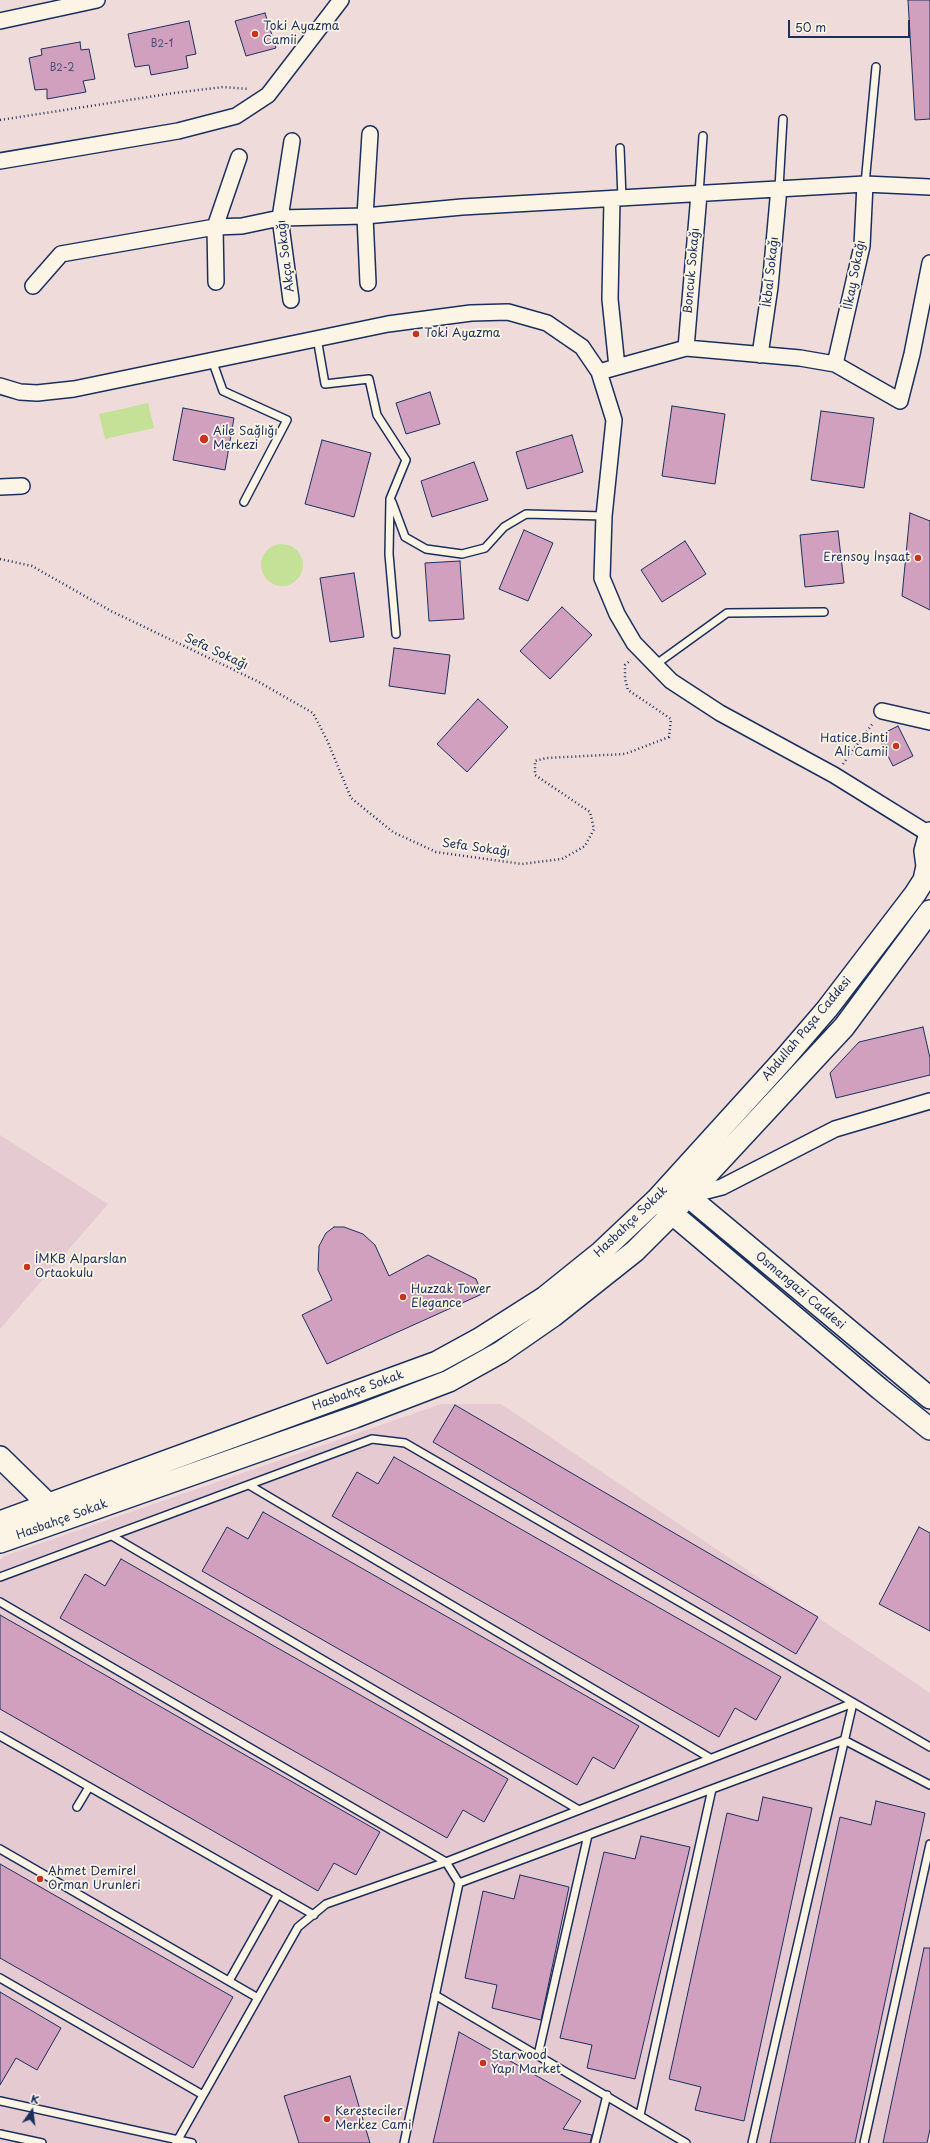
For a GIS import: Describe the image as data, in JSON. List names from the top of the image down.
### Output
{
  "streets": {
    "main road": ["Abdullah Paşa Caddesi", "Hasbahçe Sokak", "Osmangazi Caddesi"],
    "street": [
      "Akça Sokağı",
      "Boncuk Sokağı",
      "İkbal Sokağı",
      "İlkay Sokağı"
    ],
    "path": ["Sefa Sokağı"]
  },
  "crossings": [
    ["Abdullah Paşa Caddesi", "Hasbahçe Sokak"],
    ["Abdullah Paşa Caddesi", "Osmangazi Caddesi"],
    ["Hasbahçe Sokak", "Osmangazi Caddesi"]
  ],
  "places": [
    "Toki Ayazma Camii",
    "Toki Ayazma",
    "Aile Sağlığı Merkezi",
    "Erensoy İnşaat",
    "Hatice Binti Ali Camii",
    "İMKB Alparslan Ortaokulu",
    "Huzzak Tower Elegance",
    "Ahmet Demirel Orman Urunleri",
    "Starwood Yapı Market",
    "Keresteciler Merkez Cami"
  ],
  "house_numbers": ["B2-1", "B2-2"],
  "scale_bar": "50 m",
  "north": "top"
}
